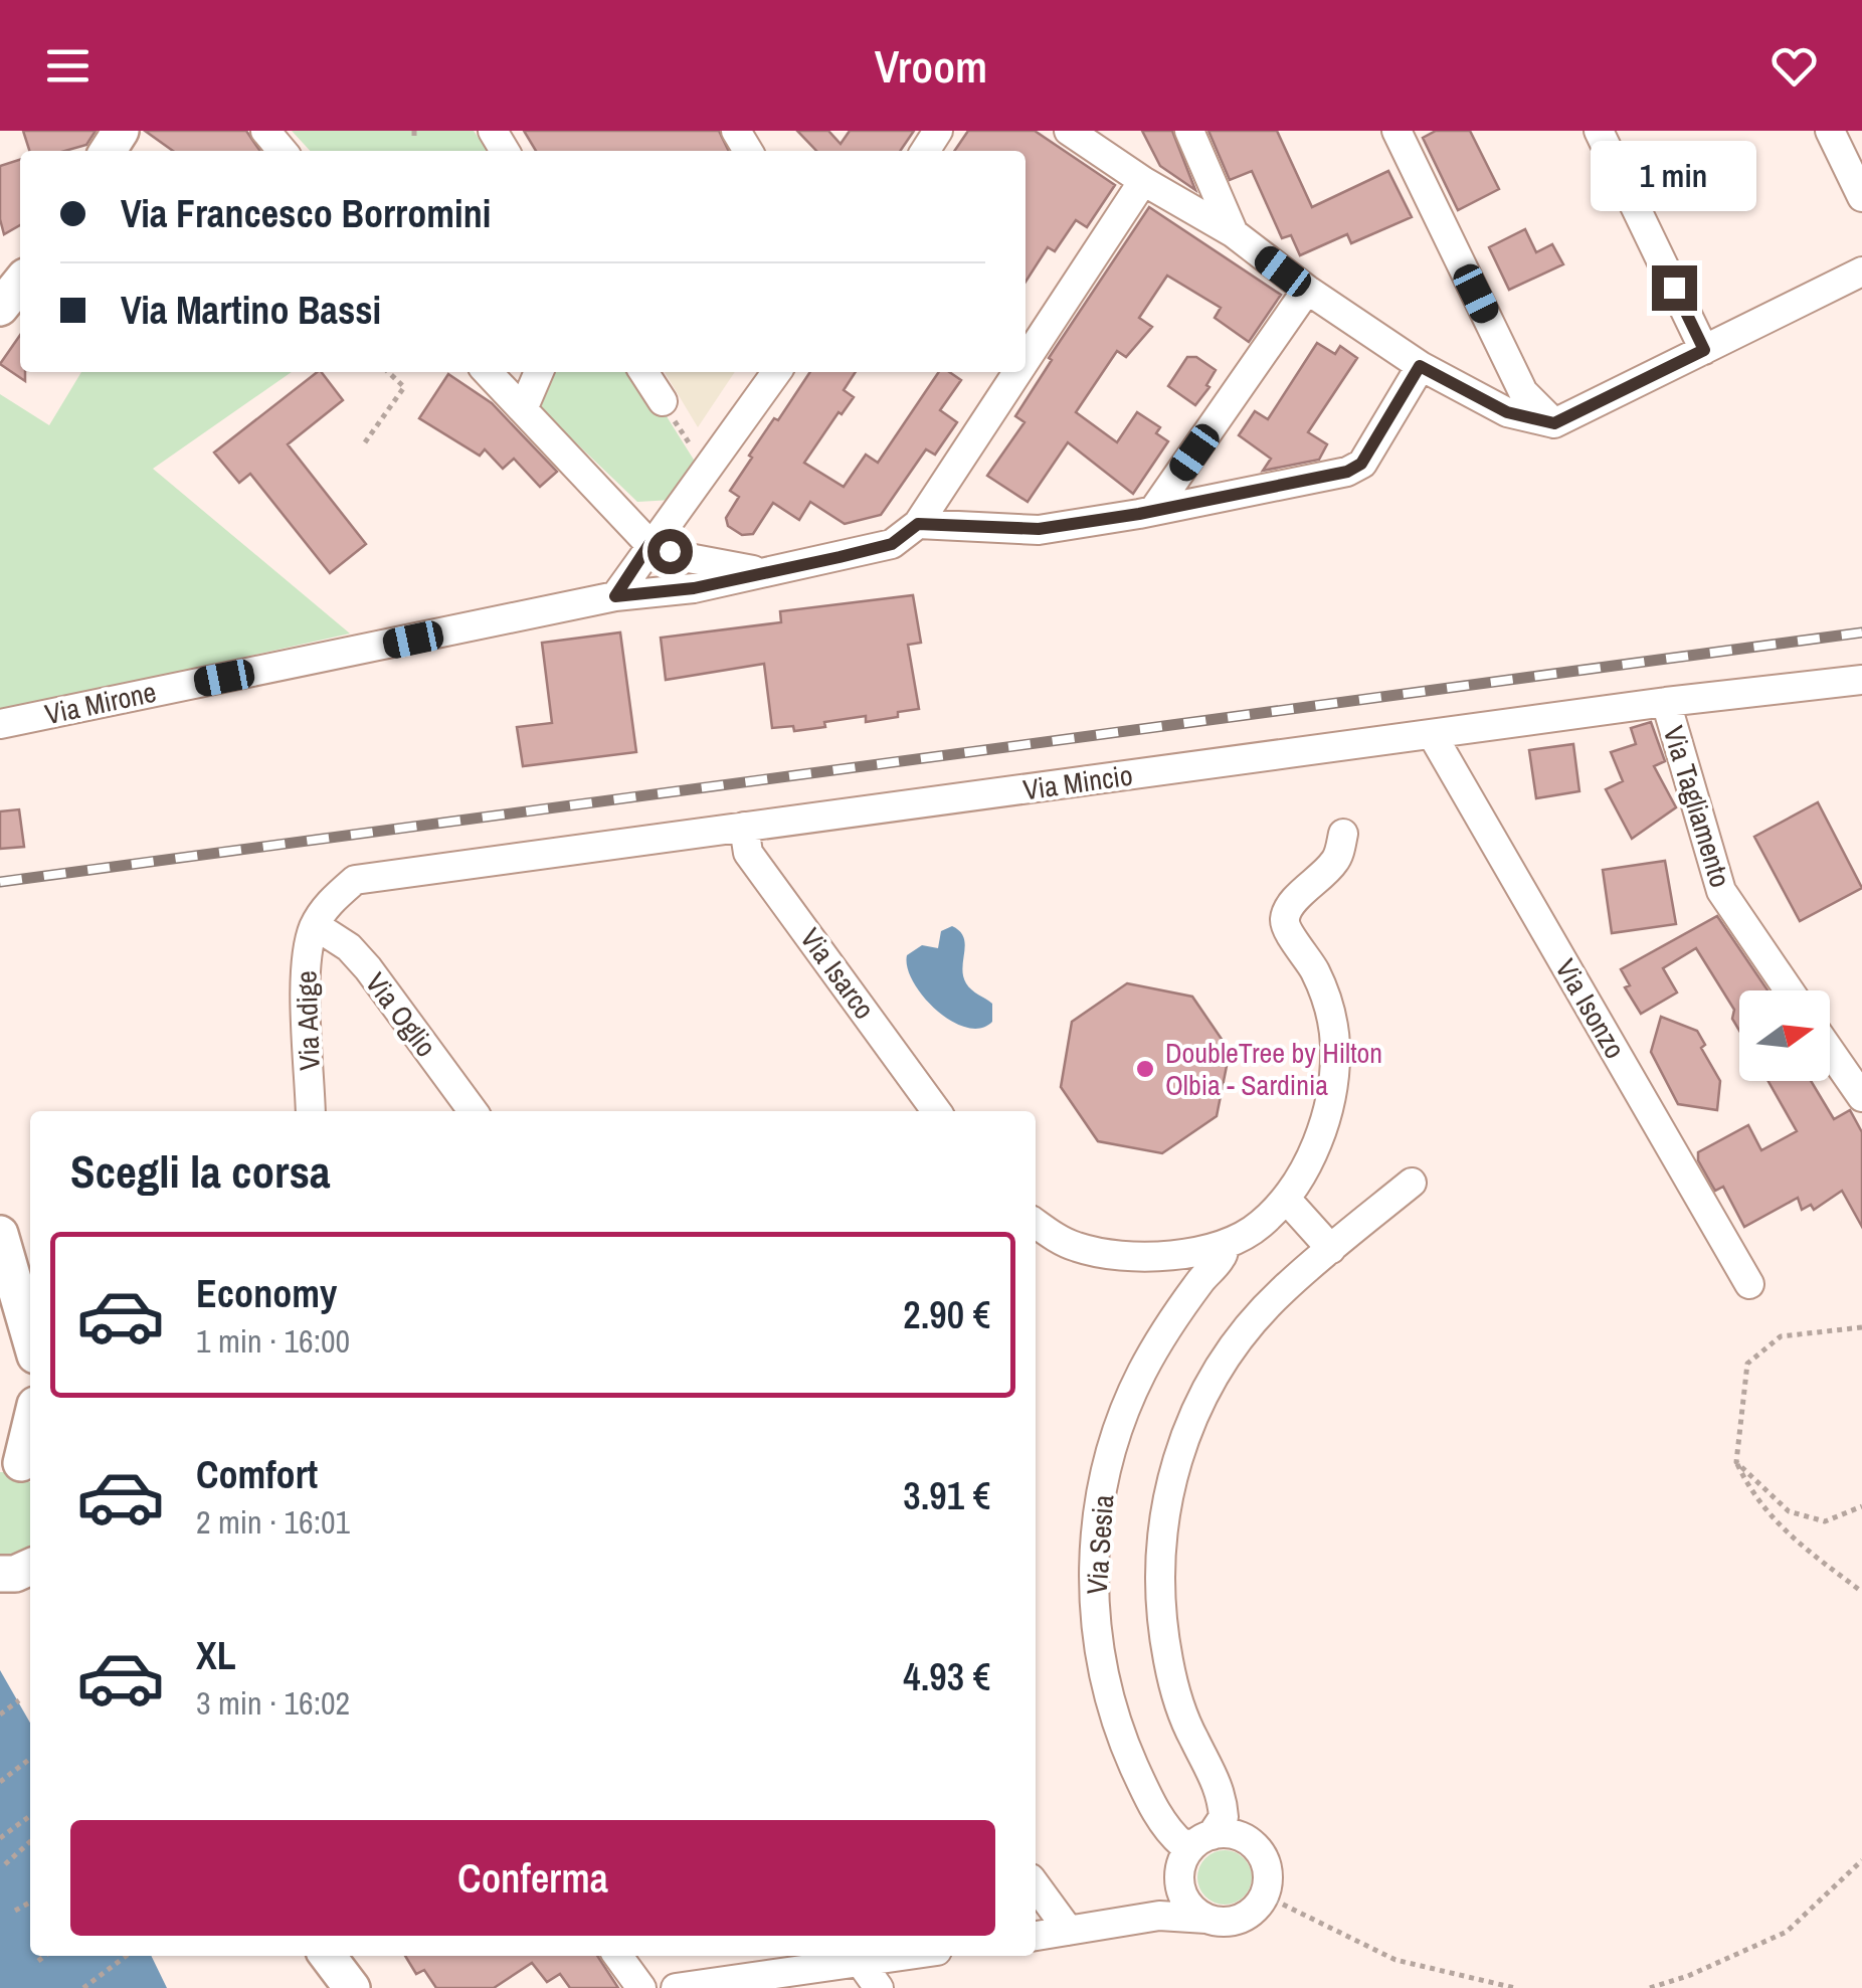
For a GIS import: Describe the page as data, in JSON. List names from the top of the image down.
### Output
{
  "streets": {
    "street": [
      "Via Mirone",
      "Via Mincio",
      "Via Tagliamento",
      "Via Isarco",
      "Via Isonzo",
      "Via Oglio",
      "Via Adige",
      "Via Sesia"
    ]
  },
  "crossings": [
    ["Via Mincio", "Via Tagliamento"],
    ["Via Mincio", "Via Isarco"],
    ["Via Mincio", "Via Isonzo"],
    ["Via Mincio", "Via Oglio"],
    ["Via Mincio", "Via Adige"],
    ["Via Oglio", "Via Adige"]
  ],
  "places": ["DoubleTree by Hilton Olbia - Sardinia"],
  "north": "right",
  "page": {
    "header": "Vroom",
    "bubble": "1 min",
    "banner": ["Via Francesco Borromini", "Via Martino Bassi"],
    "heading": "Scegli la corsa",
    "list": [
      {
        "name": "Economy",
        "note": "1 min · 16:00",
        "value": "2.90 €"
      },
      {
        "name": "Comfort",
        "note": "2 min · 16:01",
        "value": "3.91 €"
      },
      {
        "name": "XL",
        "note": "3 min · 16:02",
        "value": "4.93 €"
      }
    ],
    "buttons": "Conferma"
  }
}
